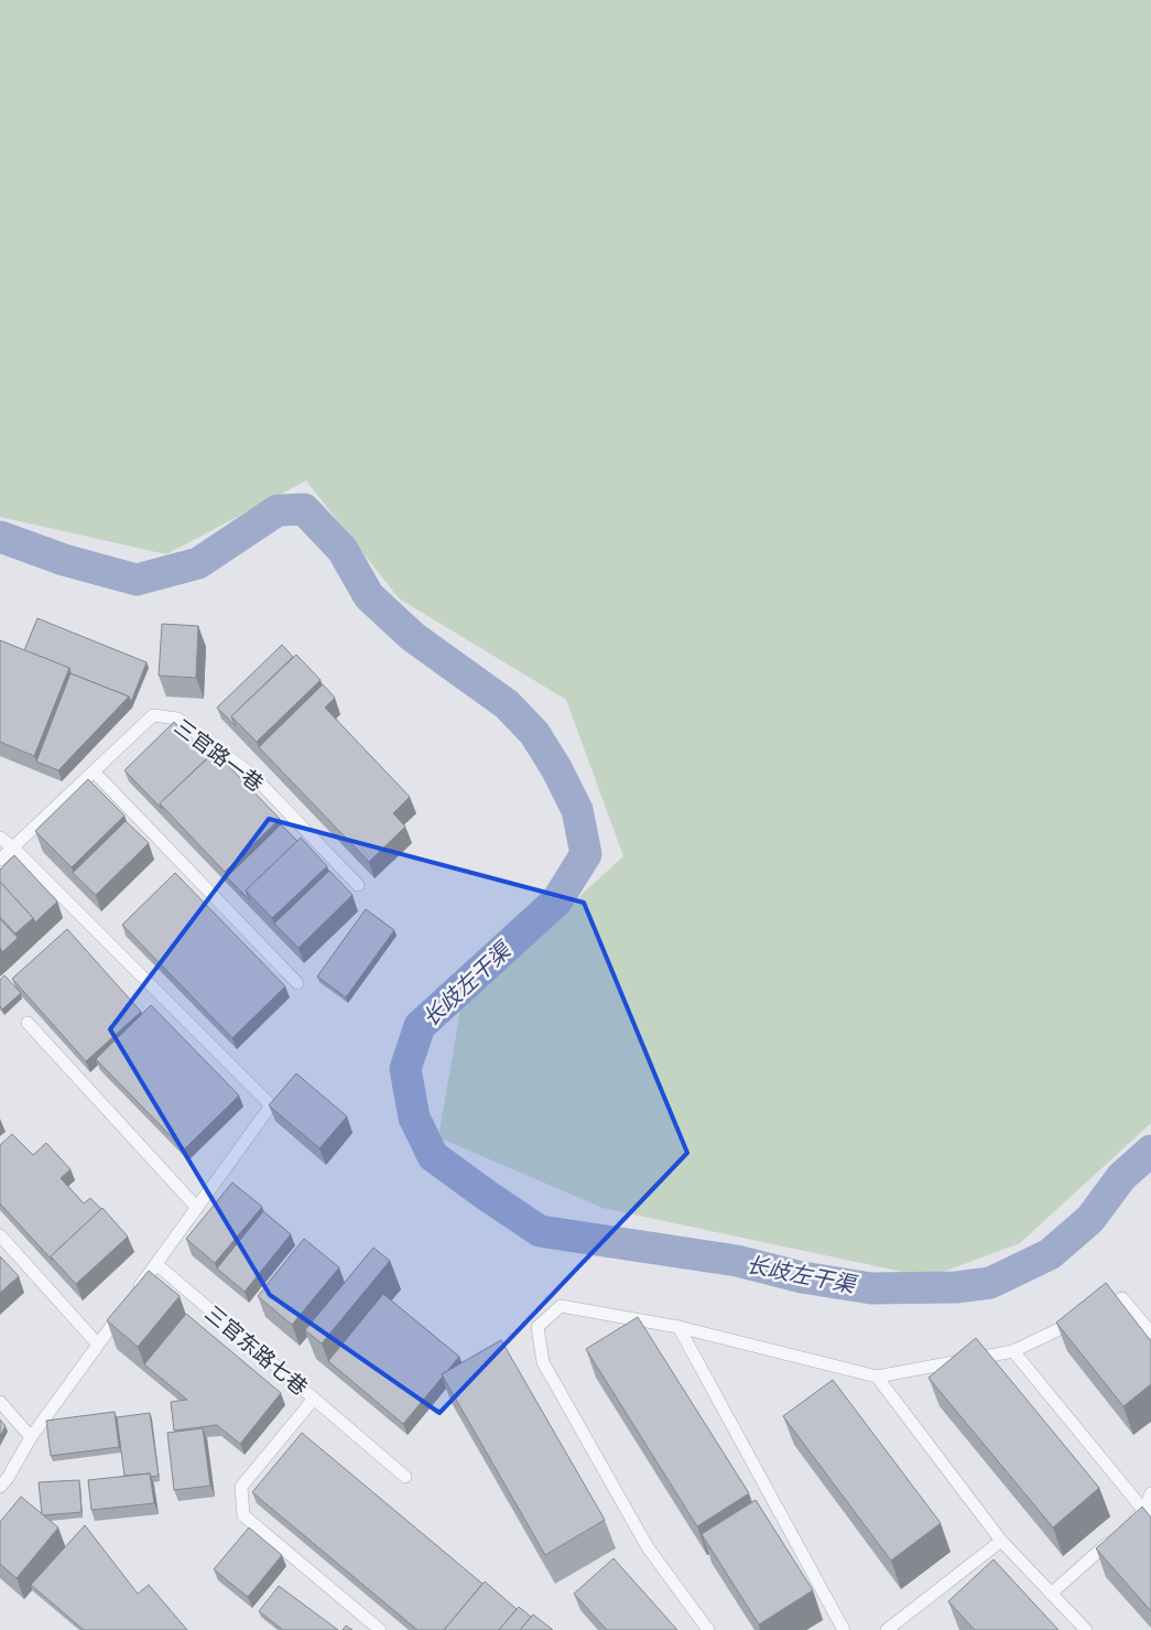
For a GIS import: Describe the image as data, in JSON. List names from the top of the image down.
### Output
{
  "streets": {
    "lane": ["三官路一巷", "三官东路七巷"]
  },
  "water": ["长歧左干渠"]
}
